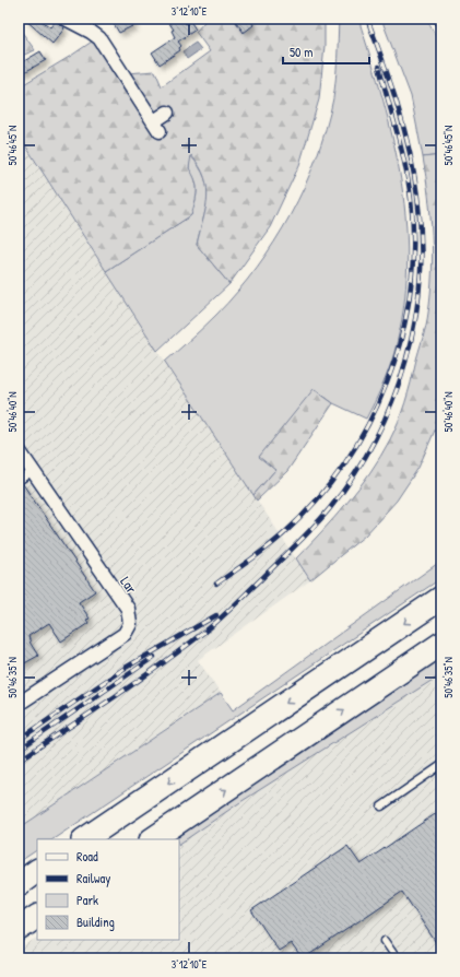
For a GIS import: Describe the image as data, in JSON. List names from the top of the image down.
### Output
{
  "streets": {
    "street": ["Lar"]
  },
  "legend": [
    "Road",
    "Railway",
    "Park",
    "Building"
  ],
  "scale_bar": "50 m",
  "coordinates": [
    "3°12'10\"E",
    "50°46'45\"N",
    "50°46'40\"N",
    "50°46'35\"N"
  ]
}
